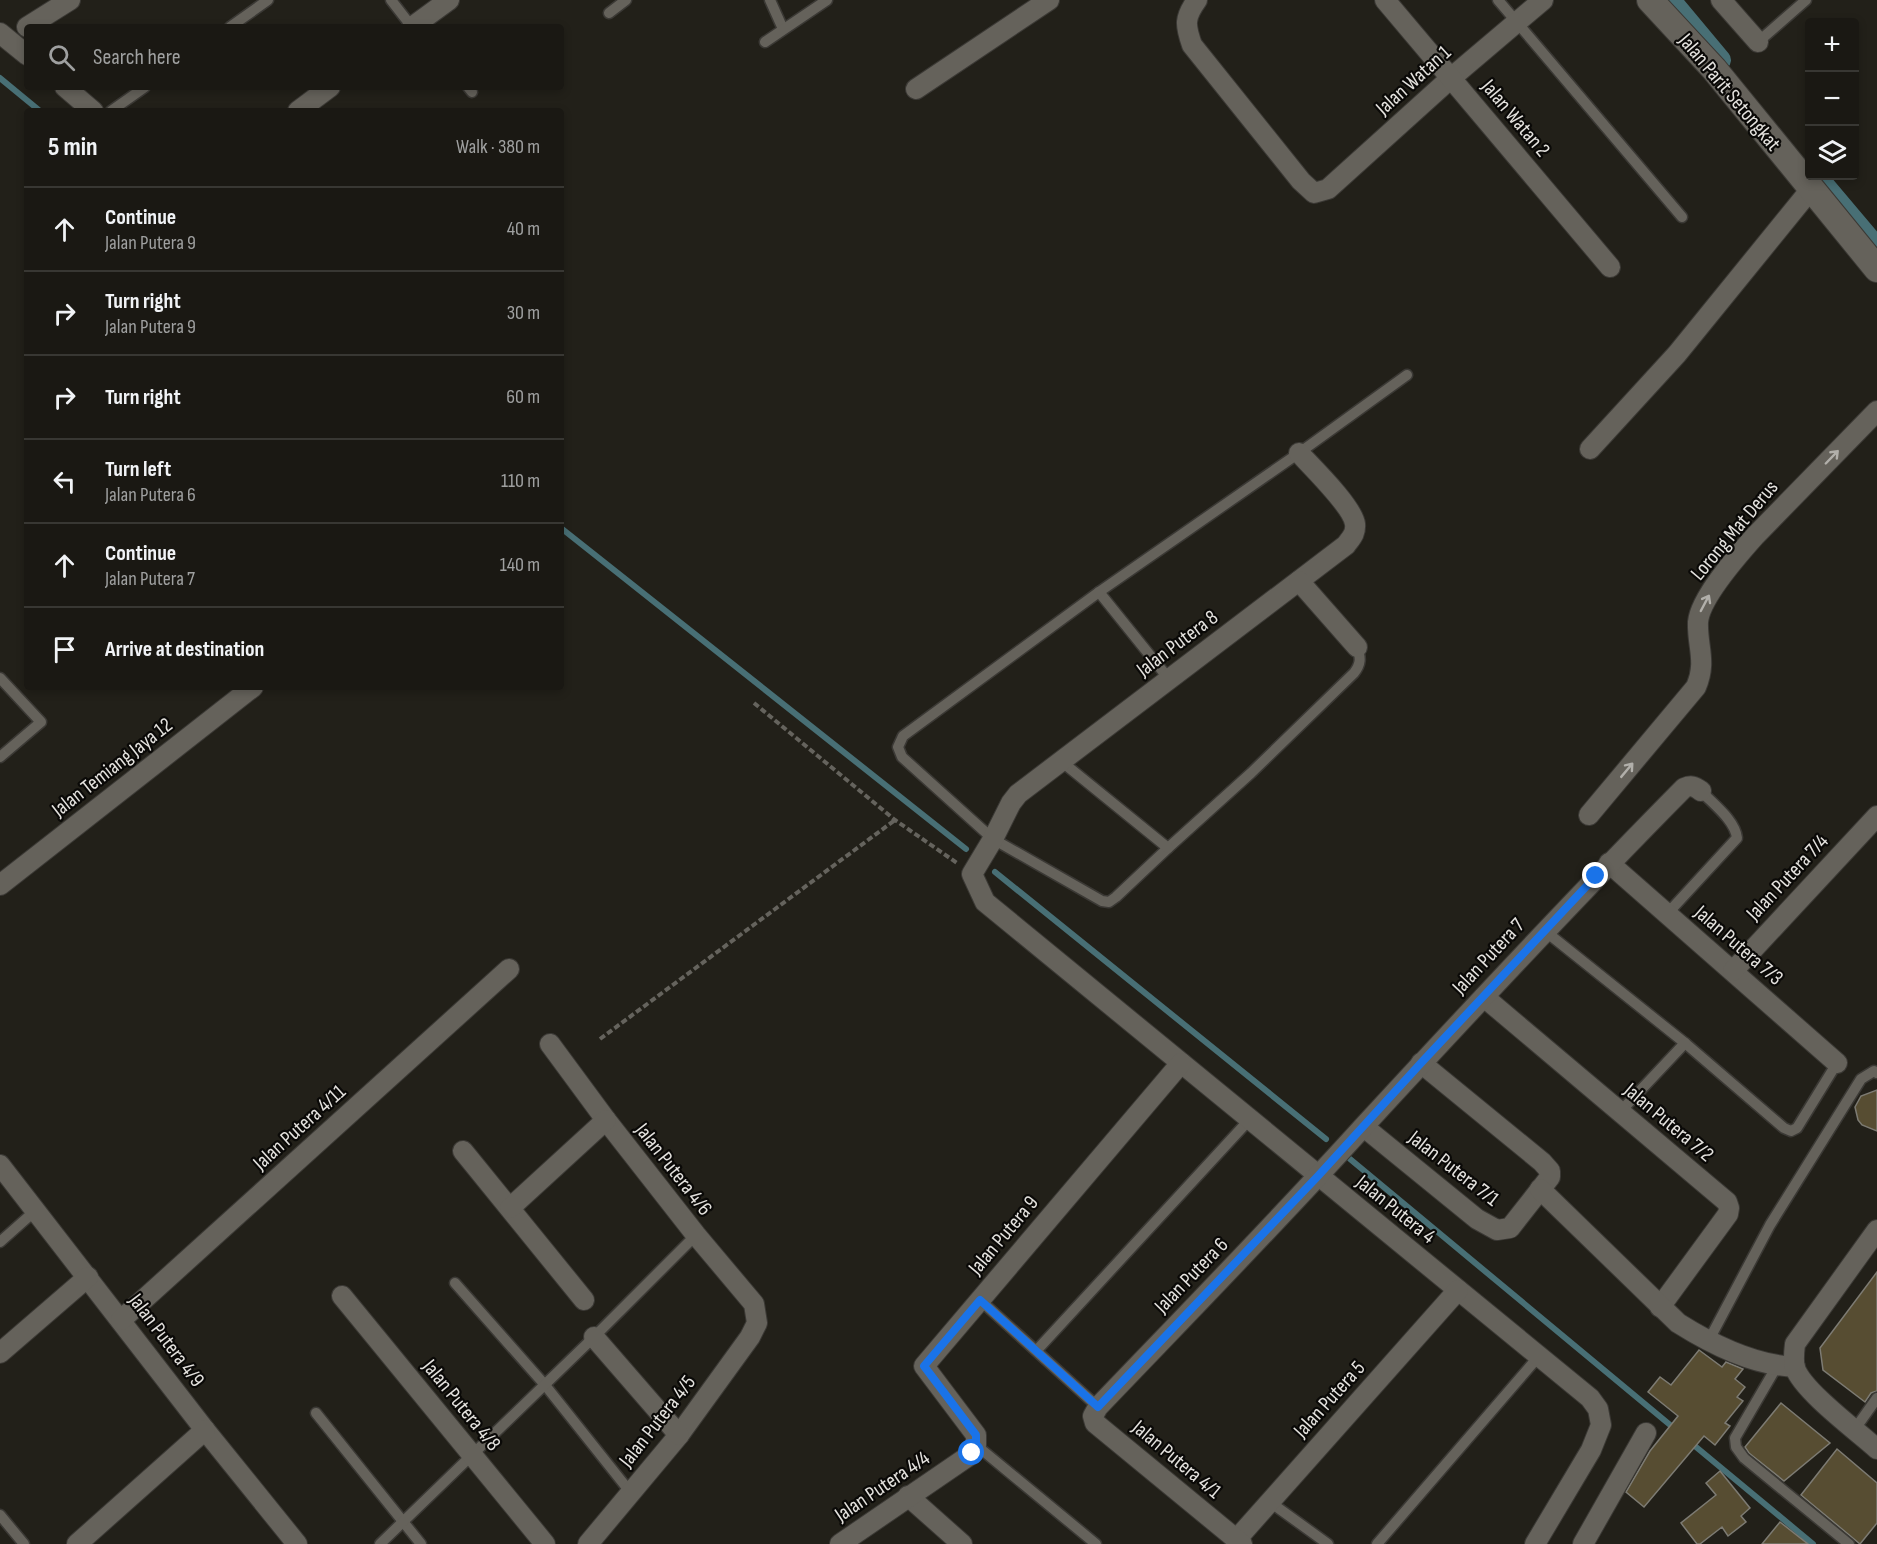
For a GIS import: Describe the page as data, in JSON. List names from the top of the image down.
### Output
{
  "streets": {
    "street": [
      "Jalan Watan 1",
      "Jalan Parit Setongkat",
      "Jalan Watan 2",
      "Lorong Mat Derus",
      "Jalan Putera 8",
      "Jalan Temiang Jaya 12",
      "Jalan Putera 7/4",
      "Jalan Putera 7/3",
      "Jalan Putera 7",
      "Jalan Putera 7/2",
      "Jalan Putera 4/11",
      "Jalan Putera 7/1",
      "Jalan Putera 4/6",
      "Jalan Putera 4",
      "Jalan Putera 9",
      "Jalan Putera 6",
      "Jalan Putera 4/9",
      "Jalan Putera 5",
      "Jalan Putera 4/8",
      "Jalan Putera 4/5",
      "Jalan Putera 4/1",
      "Jalan Putera 4/4"
    ]
  },
  "crossings": [
    ["Jalan Watan 1", "Jalan Watan 2"],
    ["Jalan Putera 8", "Jalan Putera 4"],
    ["Jalan Putera 7/4", "Jalan Putera 7/3"],
    ["Jalan Putera 7/3", "Jalan Putera 7"],
    ["Jalan Putera 7", "Jalan Putera 7/2"],
    ["Jalan Putera 7", "Jalan Putera 7/1"],
    ["Jalan Putera 7", "Jalan Putera 4"],
    ["Jalan Putera 7", "Jalan Putera 6"],
    ["Jalan Putera 4/11", "Jalan Putera 4/9"],
    ["Jalan Putera 4/6", "Jalan Putera 4/5"],
    ["Jalan Putera 4", "Jalan Putera 9"],
    ["Jalan Putera 4", "Jalan Putera 6"],
    ["Jalan Putera 4", "Jalan Putera 5"],
    ["Jalan Putera 9", "Jalan Putera 4/4"],
    ["Jalan Putera 6", "Jalan Putera 4/1"],
    ["Jalan Putera 5", "Jalan Putera 4/1"]
  ],
  "one_way": ["Lorong Mat Derus"],
  "page": {
    "map_buttons": ["+", "−"],
    "search": "Search here",
    "heading": ["5 min", "Walk · 380 m"],
    "list": [
      ["Continue", "Jalan Putera 9", "40 m"],
      ["Turn right", "Jalan Putera 9", "30 m"],
      ["Turn right", "60 m"],
      ["Turn left", "Jalan Putera 6", "110 m"],
      ["Continue", "Jalan Putera 7", "140 m"],
      "Arrive at destination"
    ]
  }
}
